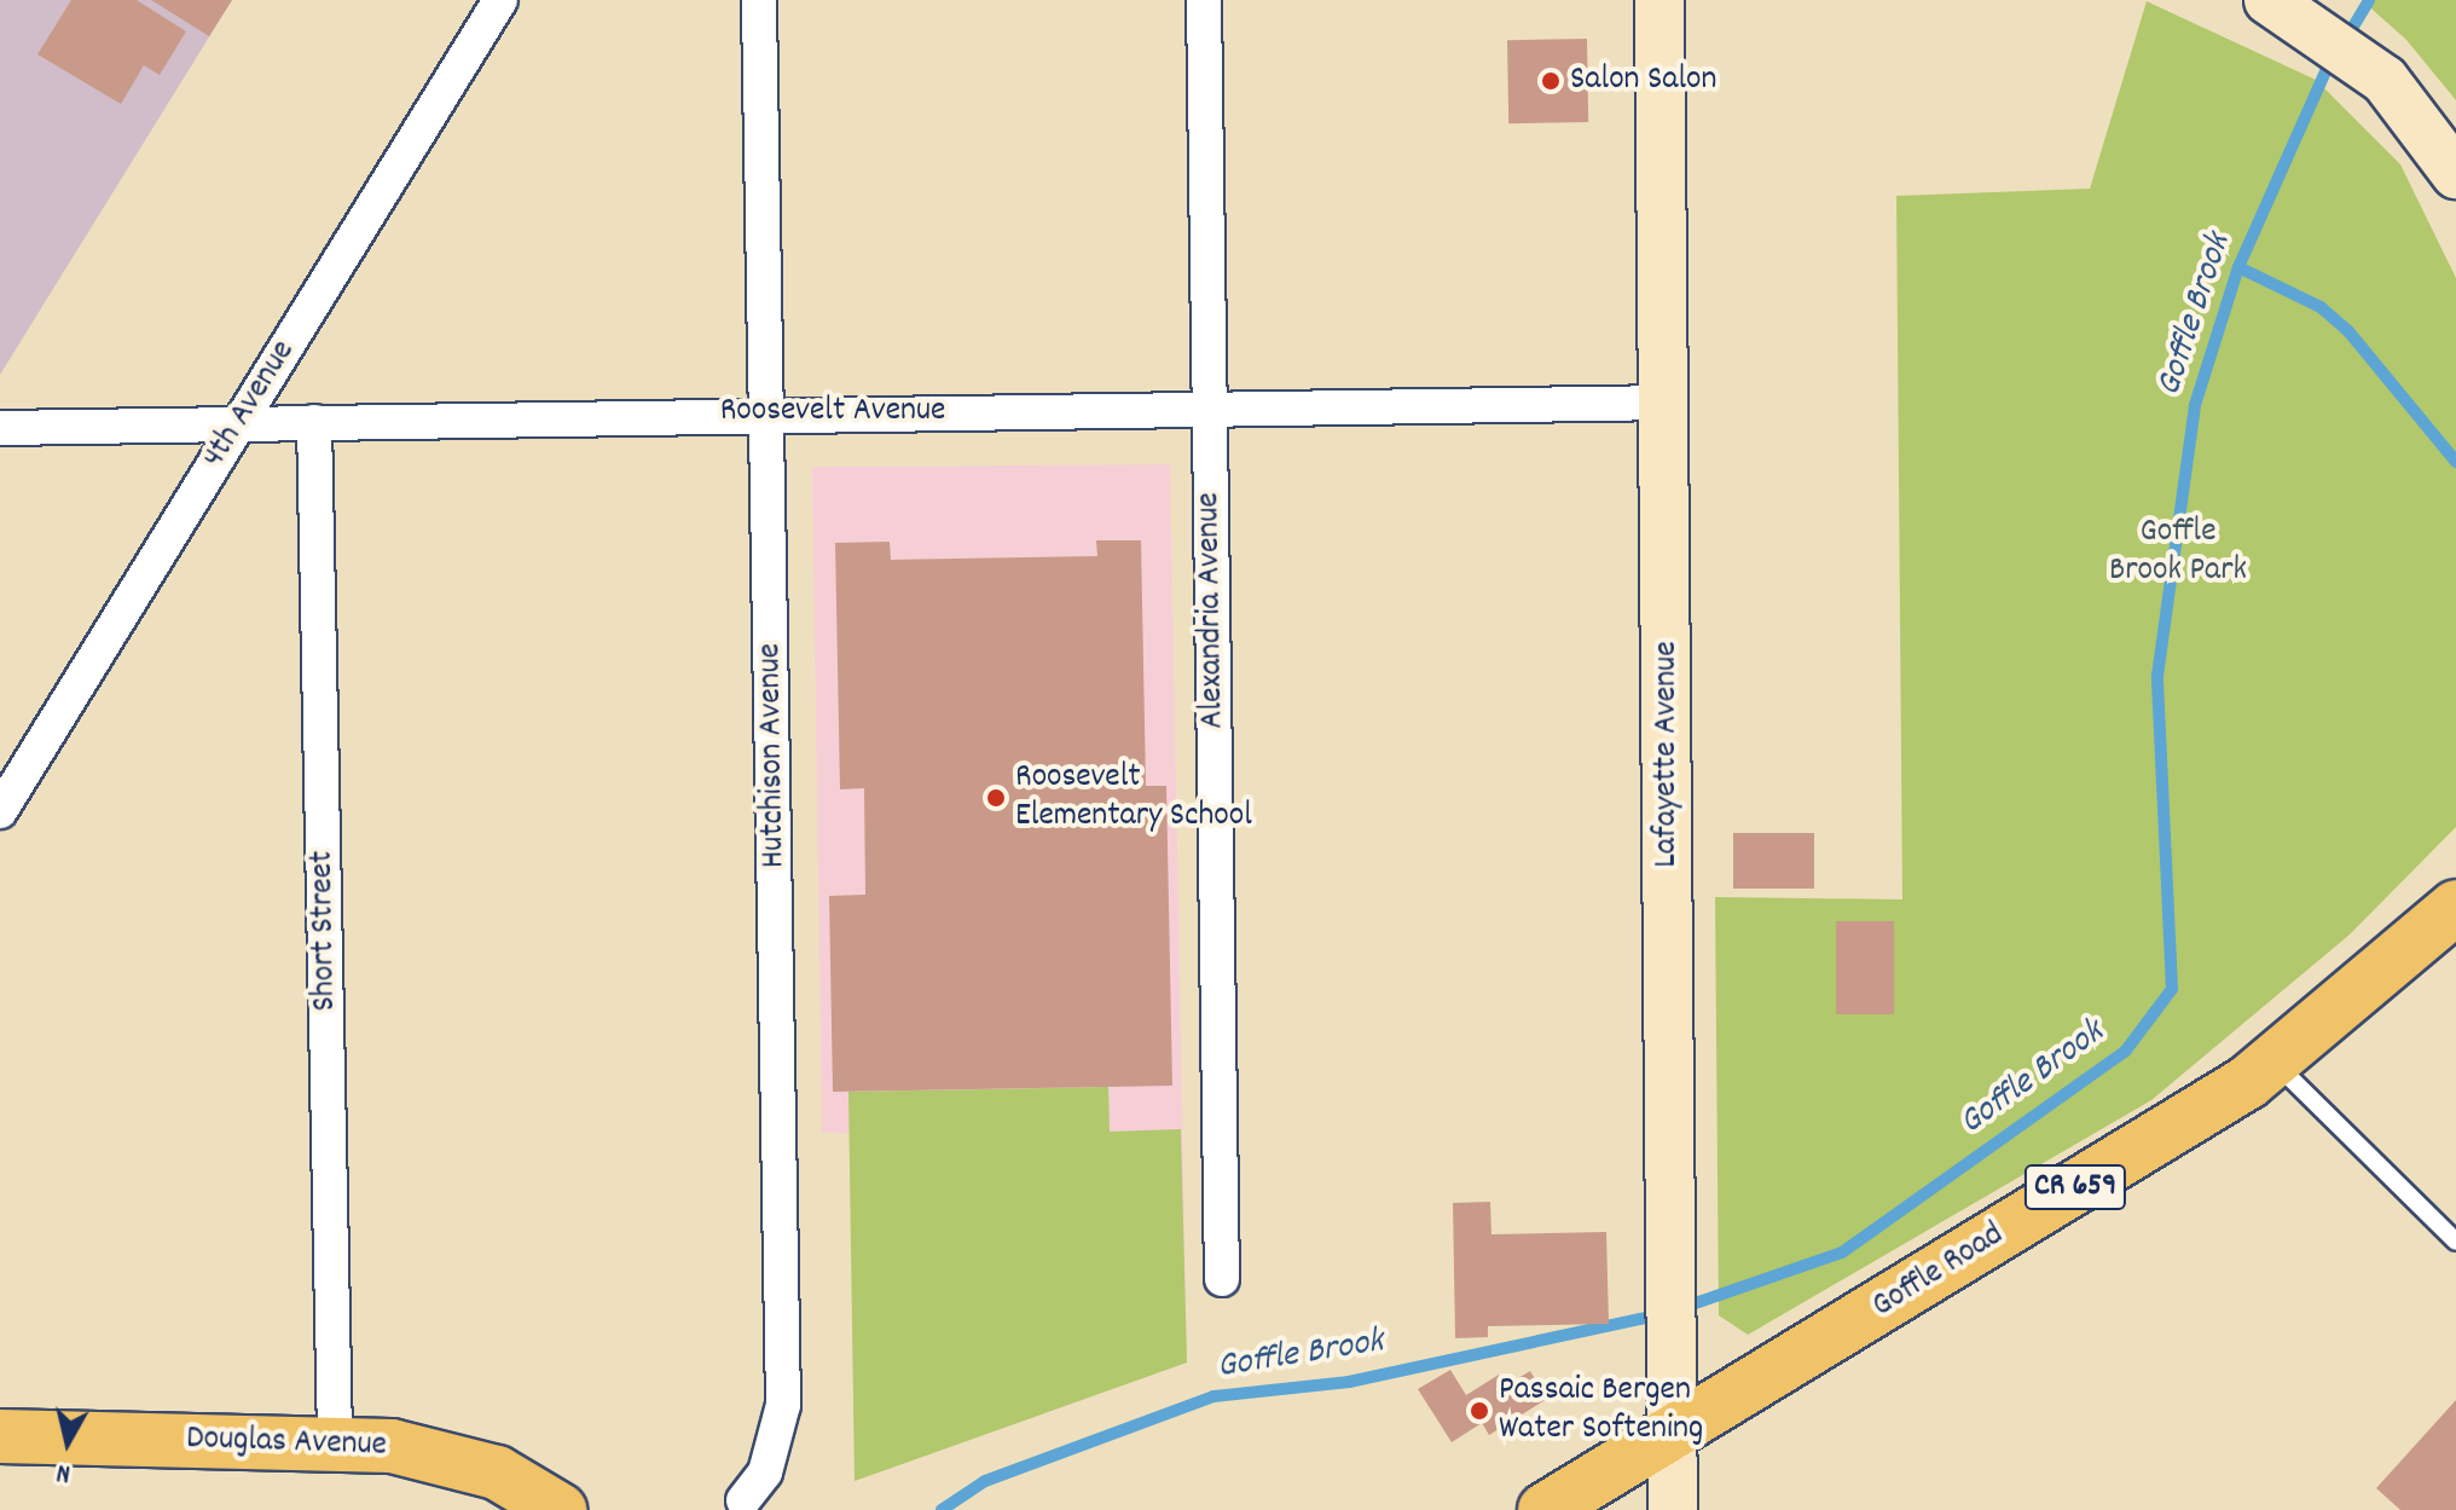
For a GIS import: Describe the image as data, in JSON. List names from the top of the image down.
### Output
{
  "streets": {
    "main road": ["CR 659", "Goffle Road", "Douglas Avenue"],
    "street": [
      "4th Avenue",
      "Roosevelt Avenue",
      "Alexandria Avenue",
      "Lafayette Avenue",
      "Hutchison Avenue",
      "Short Street"
    ]
  },
  "crossings": [
    ["4th Avenue", "Roosevelt Avenue"],
    ["Roosevelt Avenue", "Alexandria Avenue"],
    ["Roosevelt Avenue", "Lafayette Avenue"],
    ["Roosevelt Avenue", "Hutchison Avenue"],
    ["Roosevelt Avenue", "Short Street"],
    ["Lafayette Avenue", "Goffle Road"],
    ["Short Street", "Douglas Avenue"]
  ],
  "water": ["Goffle Brook"],
  "parks": ["Goffle Brook Park"],
  "places": ["Salon Salon", "Roosevelt Elementary School", "Passaic Bergen Water Softening"],
  "north": "bottom"
}
